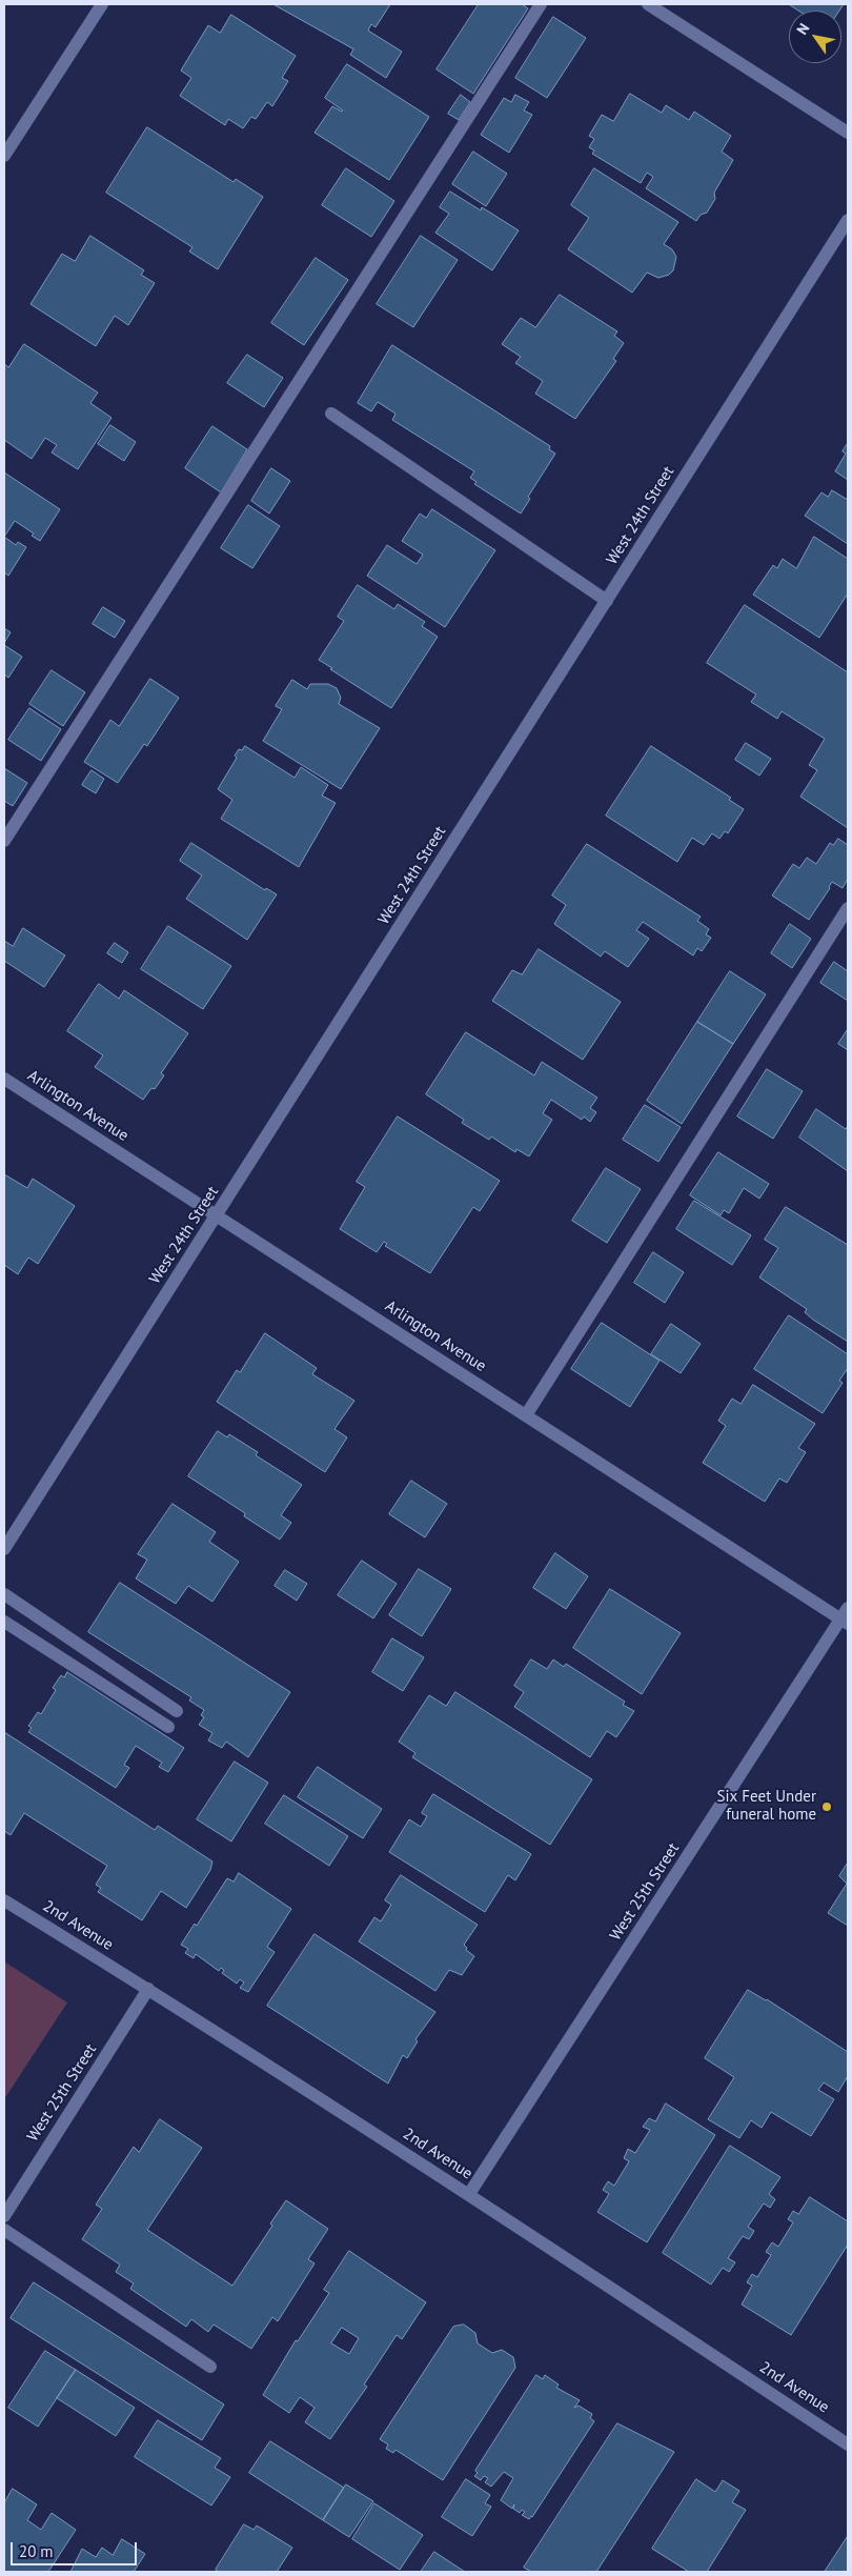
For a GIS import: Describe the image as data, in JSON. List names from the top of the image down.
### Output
{
  "streets": {
    "street": [
      "West 24th Street",
      "Arlington Avenue",
      "West 25th Street",
      "2nd Avenue"
    ]
  },
  "crossings": [
    ["West 24th Street", "Arlington Avenue"],
    ["Arlington Avenue", "West 25th Street"],
    ["West 25th Street", "2nd Avenue"]
  ],
  "places": ["Six Feet Under funeral home"],
  "scale_bar": "20 m",
  "north": "top left"
}
